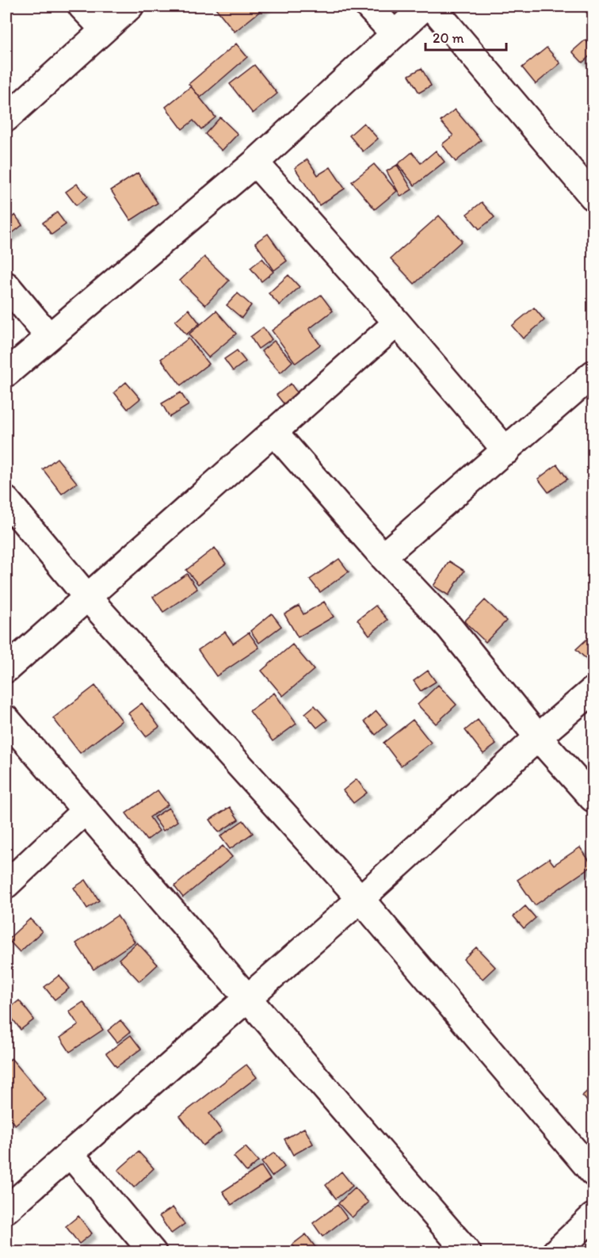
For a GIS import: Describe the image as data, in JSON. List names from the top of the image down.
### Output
{
  "scale_bar": "20 m"
}
